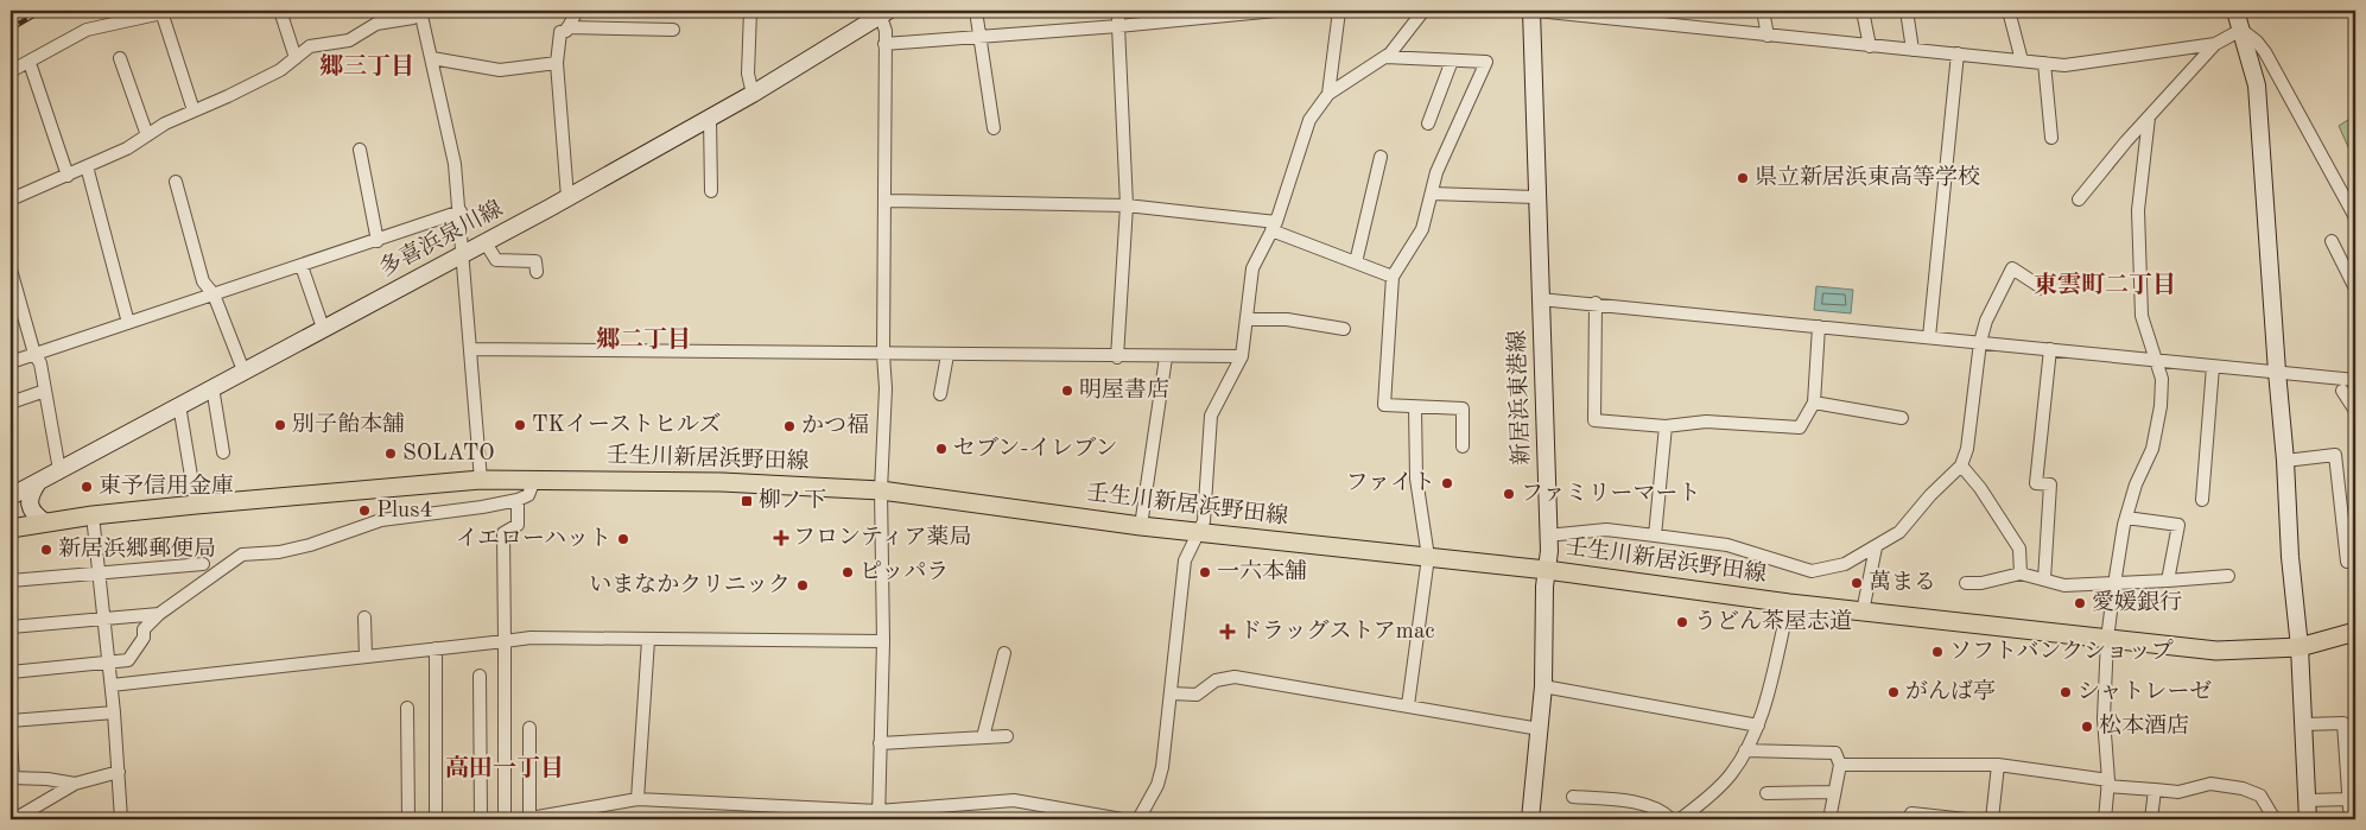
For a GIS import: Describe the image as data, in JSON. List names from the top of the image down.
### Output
{
  "streets": {
    "main road": ["多喜浜泉川線", "新居浜東港線", "壬生川新居浜野田線"]
  },
  "crossings": [
    ["新居浜東港線", "壬生川新居浜野田線"]
  ],
  "districts": [
    "郷三丁目",
    "東雲町二丁目",
    "郷二丁目",
    "高田一丁目"
  ],
  "places": {
    "other": [
      "県立新居浜東高等学校",
      "明屋書店",
      "別子飴本舗",
      "TKイーストヒルズ",
      "かつ福",
      "セブン-イレブン",
      "SOLATO",
      "ファイト",
      "東予信用金庫",
      "ファミリーマート",
      "Plus4",
      "イエローハット",
      "新居浜郷郵便局",
      "ピッパラ",
      "一六本舗",
      "萬まる",
      "いまなかクリニック",
      "愛媛銀行",
      "うどん茶屋志道",
      "ソフトバンクショップ",
      "がんば亭",
      "シャトレーゼ",
      "松本酒店"
    ],
    "transit": ["柳ノ下"],
    "health": ["フロンティア薬局", "ドラッグストアmac"]
  }
}
